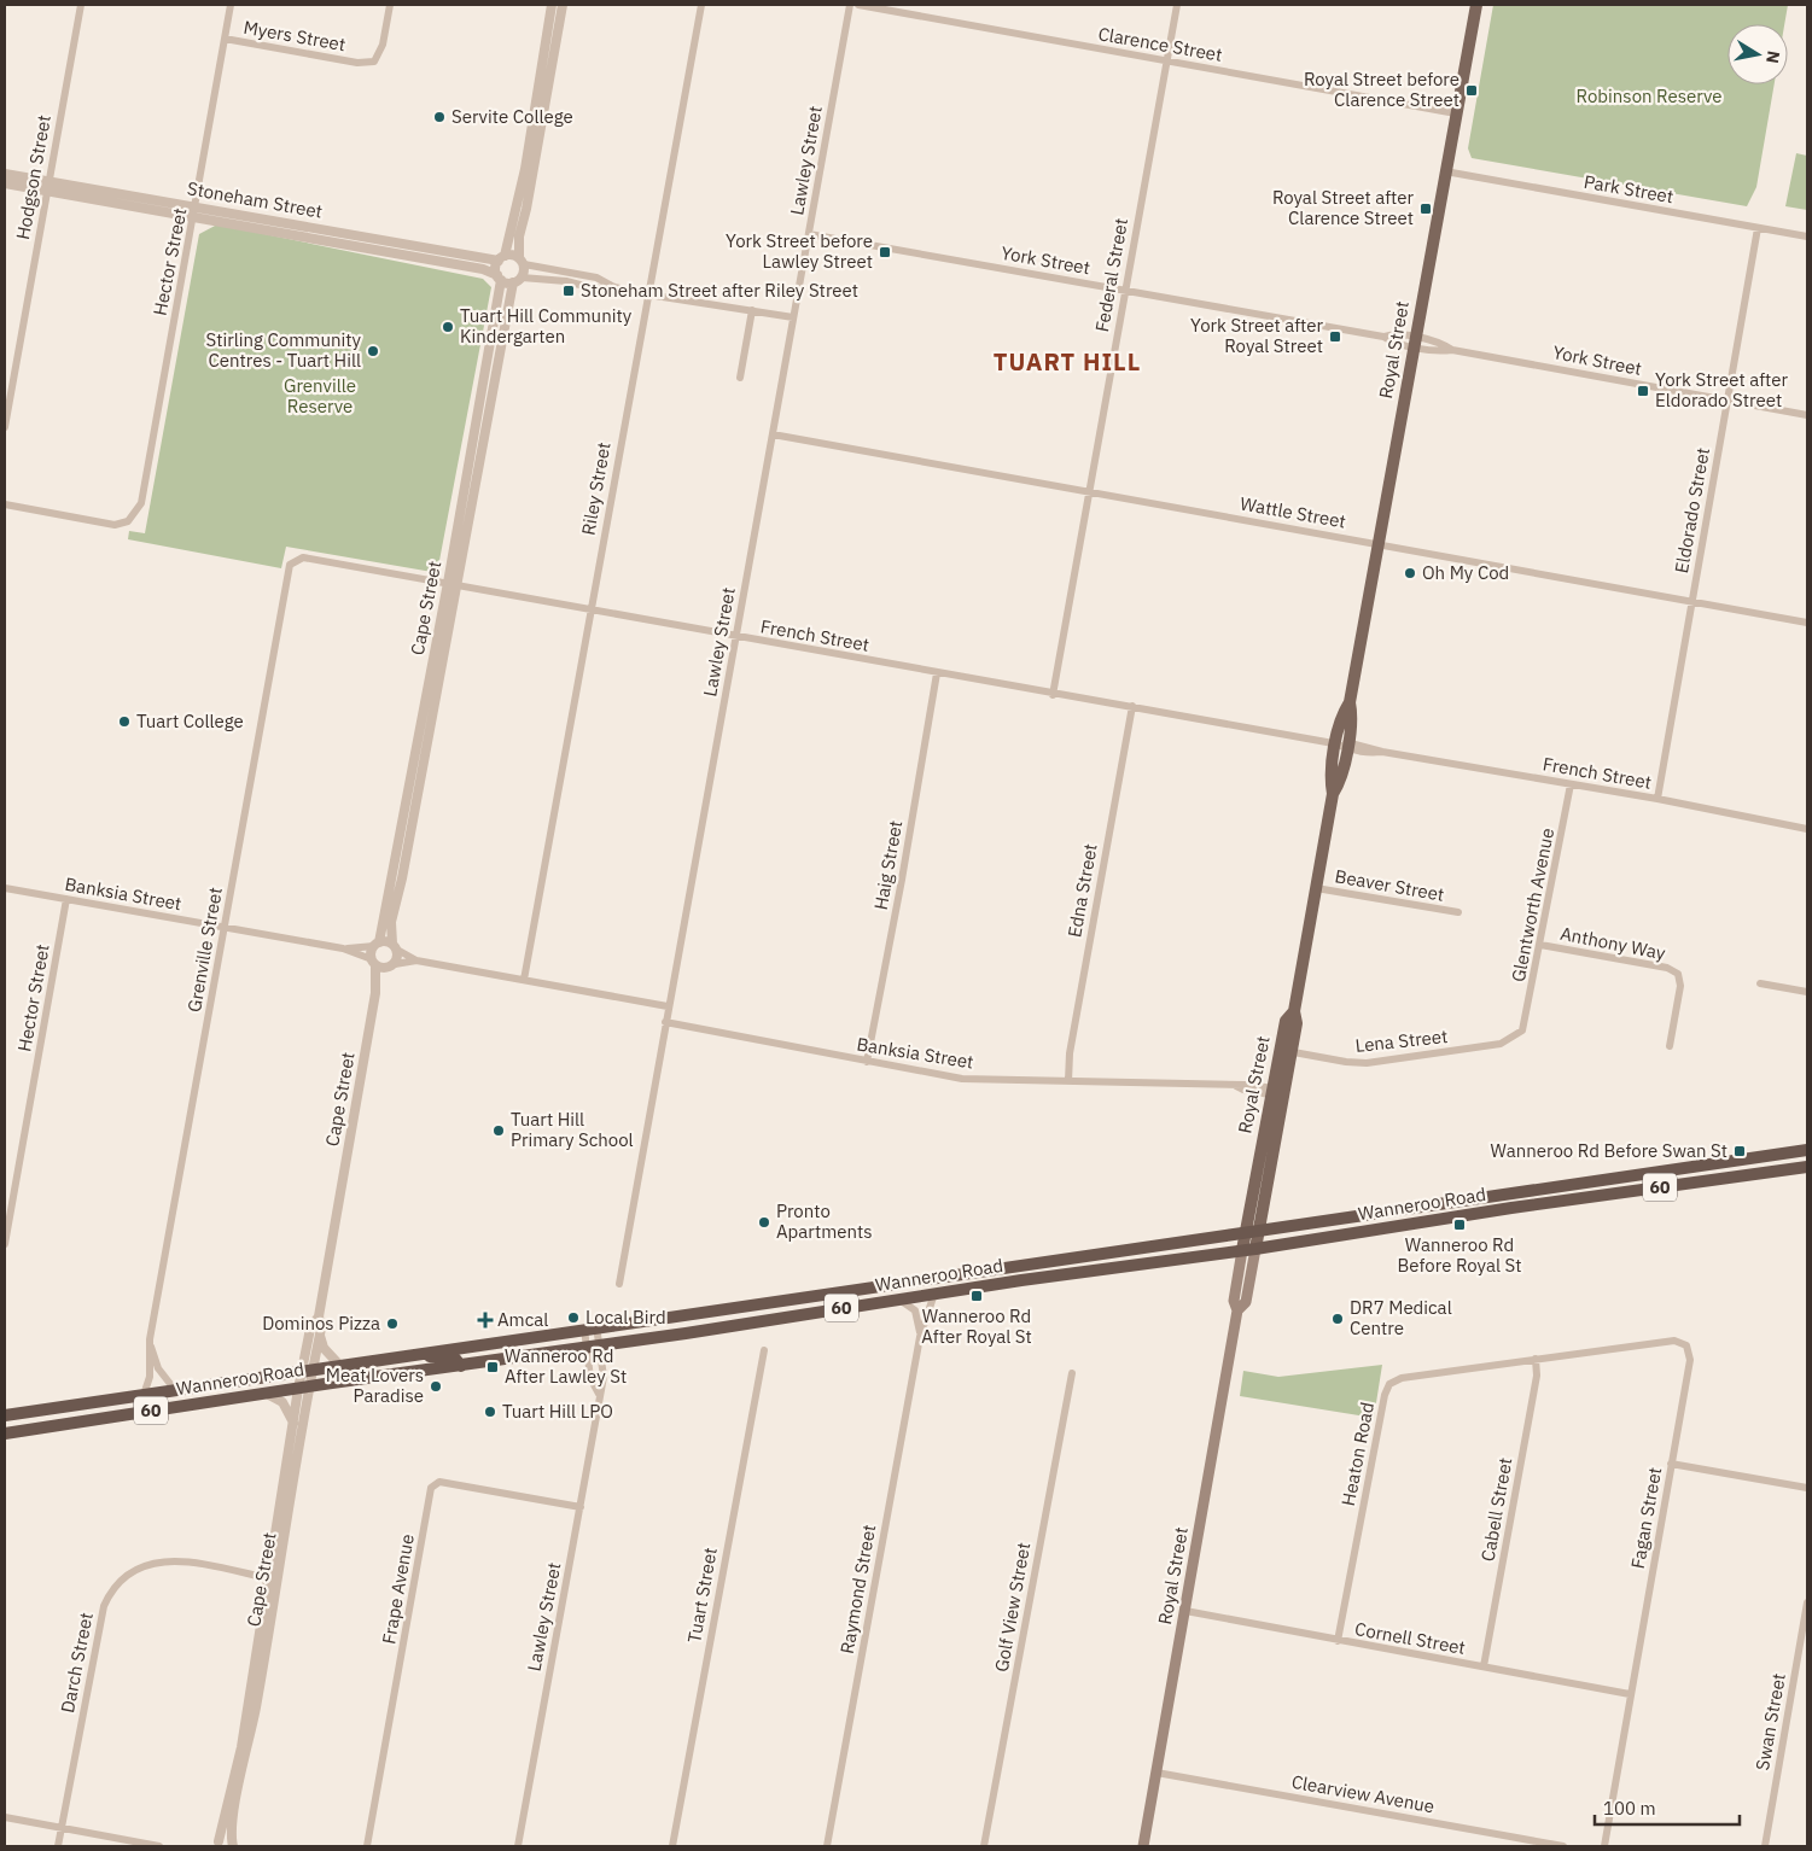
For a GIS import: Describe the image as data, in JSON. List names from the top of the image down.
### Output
{
  "streets": {
    "highway": ["60", "Wanneroo Road"],
    "main road": ["Royal Street"],
    "street": [
      "Myers Street",
      "Clarence Street",
      "Lawley Street",
      "Hodgson Street",
      "Park Street",
      "Stoneham Street",
      "York Street",
      "Hector Street",
      "Federal Street",
      "Riley Street",
      "Eldorado Street",
      "Wattle Street",
      "Cape Street",
      "French Street",
      "Haig Street",
      "Beaver Street",
      "Edna Street",
      "Banksia Street",
      "Glentworth Avenue",
      "Anthony Way",
      "Grenville Street",
      "Lena Street",
      "Heaton Road",
      "Cabell Street",
      "Fagan Street",
      "Frape Avenue",
      "Raymond Street",
      "Tuart Street",
      "Golf View Street",
      "Cornell Street",
      "Darch Street",
      "Swan Street",
      "Clearview Avenue"
    ]
  },
  "crossings": [
    ["Myers Street", "Hector Street"],
    ["Clarence Street", "Federal Street"],
    ["Clarence Street", "Royal Street"],
    ["Lawley Street", "York Street"],
    ["Lawley Street", "Wattle Street"],
    ["Lawley Street", "French Street"],
    ["Lawley Street", "Banksia Street"],
    ["Lawley Street", "Wanneroo Road"],
    ["Lawley Street", "Frape Avenue"],
    ["Hodgson Street", "Stoneham Street"],
    ["Park Street", "Royal Street"],
    ["Park Street", "Eldorado Street"],
    ["Stoneham Street", "Hector Street"],
    ["Stoneham Street", "Cape Street"],
    ["York Street", "Federal Street"],
    ["York Street", "Royal Street"],
    ["York Street", "Eldorado Street"],
    ["Hector Street", "Banksia Street"],
    ["Federal Street", "Wattle Street"],
    ["Federal Street", "French Street"],
    ["Royal Street", "Wattle Street"],
    ["Royal Street", "French Street"],
    ["Royal Street", "Beaver Street"],
    ["Royal Street", "Banksia Street"],
    ["Royal Street", "Lena Street"],
    ["Royal Street", "Wanneroo Road"],
    ["Royal Street", "Cornell Street"],
    ["Royal Street", "Clearview Avenue"],
    ["Riley Street", "French Street"],
    ["Eldorado Street", "Wattle Street"],
    ["Eldorado Street", "French Street"],
    ["Cape Street", "French Street"],
    ["Cape Street", "Banksia Street"],
    ["Cape Street", "Wanneroo Road"],
    ["Cape Street", "Darch Street"],
    ["French Street", "Haig Street"],
    ["French Street", "Edna Street"],
    ["French Street", "Glentworth Avenue"],
    ["French Street", "Grenville Street"],
    ["Haig Street", "Banksia Street"],
    ["Edna Street", "Banksia Street"],
    ["Banksia Street", "Grenville Street"],
    ["Glentworth Avenue", "Anthony Way"],
    ["Glentworth Avenue", "Lena Street"],
    ["Grenville Street", "Wanneroo Road"],
    ["Wanneroo Road", "Raymond Street"],
    ["Heaton Road", "Cabell Street"],
    ["Heaton Road", "Fagan Street"],
    ["Heaton Road", "Cornell Street"],
    ["Cabell Street", "Fagan Street"],
    ["Cabell Street", "Cornell Street"],
    ["Fagan Street", "Cornell Street"]
  ],
  "districts": ["TUART HILL"],
  "parks": ["Robinson Reserve", "Grenville Reserve"],
  "places": {
    "transit": [
      "Royal Street before Clarence Street",
      "Royal Street after Clarence Street",
      "York Street before Lawley Street",
      "Stoneham Street after Riley Street",
      "York Street after Royal Street",
      "York Street after Eldorado Street",
      "Wanneroo Rd Before Swan St",
      "Wanneroo Rd Before Royal St",
      "Wanneroo Rd After Royal St",
      "Wanneroo Rd After Lawley St"
    ],
    "other": [
      "Servite College",
      "Tuart Hill Community Kindergarten",
      "Stirling Community Centres - Tuart Hill",
      "Oh My Cod",
      "Tuart College",
      "Tuart Hill Primary School",
      "Pronto Apartments",
      "Local Bird",
      "DR7 Medical Centre",
      "Dominos Pizza",
      "Meat Lovers Paradise",
      "Tuart Hill LPO"
    ],
    "health": ["Amcal"]
  },
  "scale_bar": "100 m",
  "north": "right"
}
